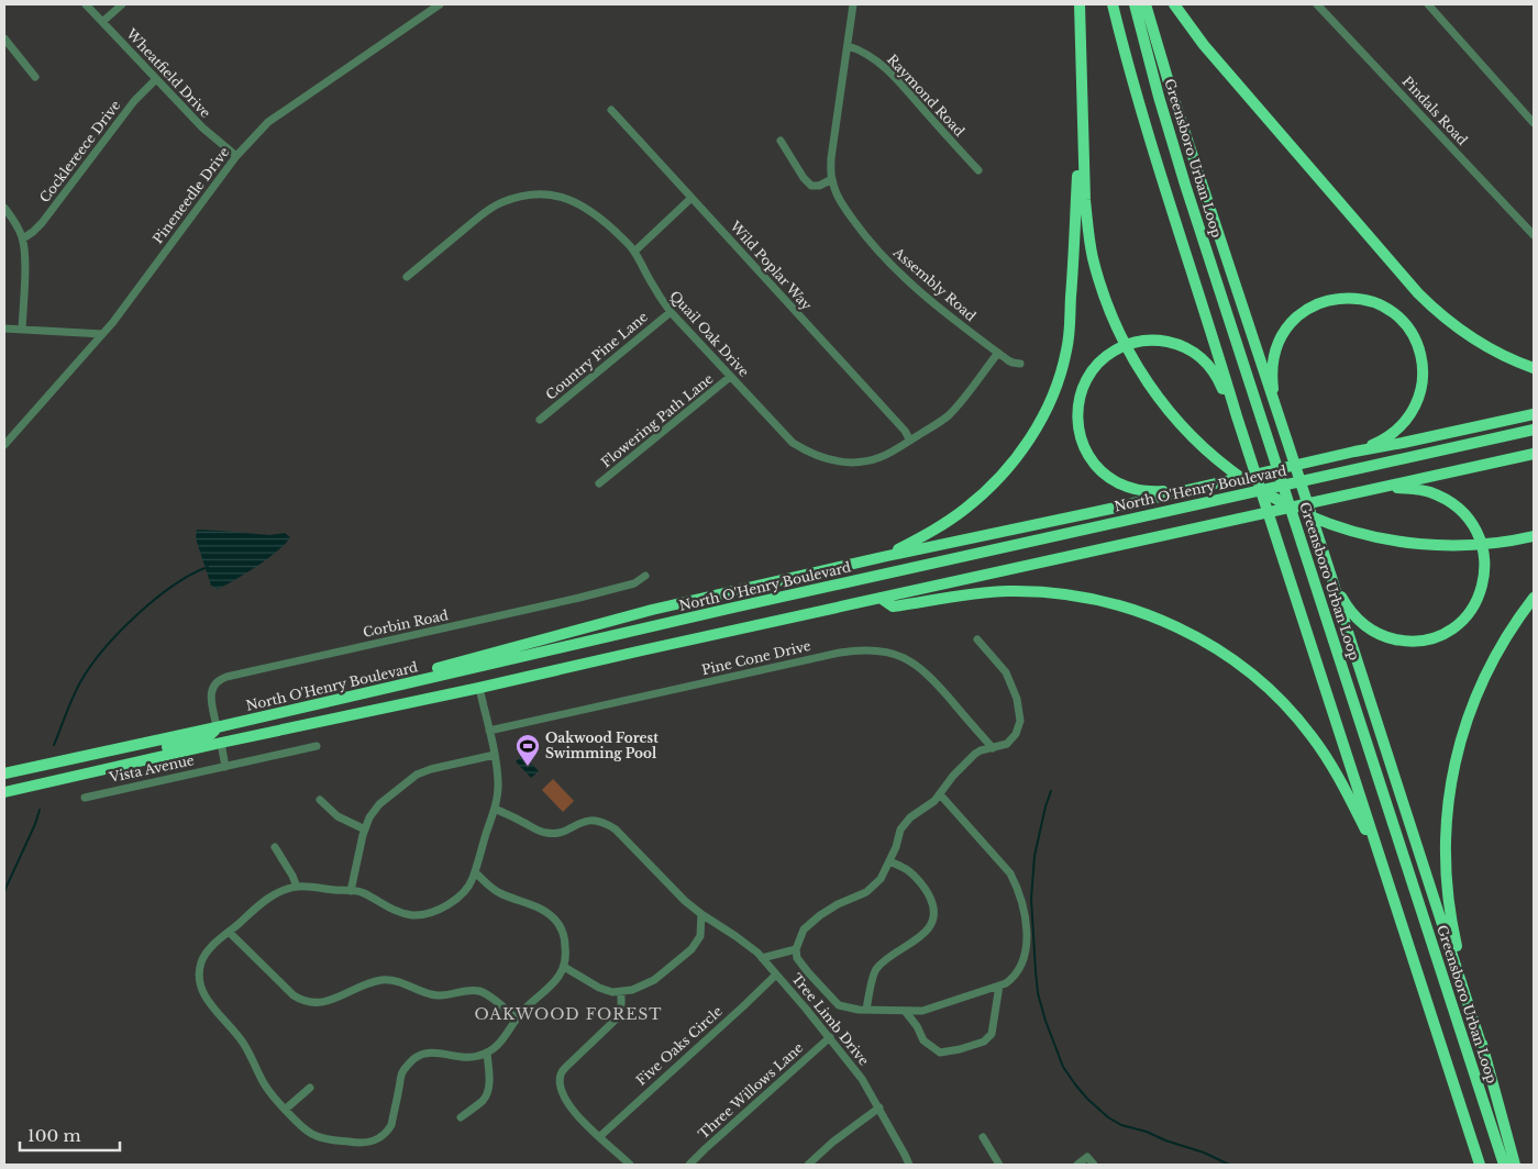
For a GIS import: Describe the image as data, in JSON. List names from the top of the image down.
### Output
{
  "streets": {
    "highway": ["Greensboro Urban Loop", "North O'Henry Boulevard"],
    "street": [
      "Wheatfield Drive",
      "Raymond Road",
      "Pindals Road",
      "Cocklereece Drive",
      "Pineneedle Drive",
      "Wild Poplar Way",
      "Assembly Road",
      "Quail Oak Drive",
      "Country Pine Lane",
      "Flowering Path Lane",
      "Corbin Road",
      "Pine Cone Drive",
      "Vista Avenue",
      "Tree Limb Drive",
      "Five Oaks Circle",
      "Three Willows Lane"
    ]
  },
  "crossings": [
    ["Wheatfield Drive", "Cocklereece Drive"],
    ["Wheatfield Drive", "Pineneedle Drive"],
    ["Raymond Road", "Assembly Road"],
    ["Wild Poplar Way", "Quail Oak Drive"],
    ["Assembly Road", "Quail Oak Drive"],
    ["Quail Oak Drive", "Country Pine Lane"],
    ["Quail Oak Drive", "Flowering Path Lane"],
    ["North O'Henry Boulevard", "Corbin Road"],
    ["Tree Limb Drive", "Five Oaks Circle"],
    ["Tree Limb Drive", "Three Willows Lane"]
  ],
  "districts": ["OAKWOOD FOREST"],
  "places": {
    "sports": ["Oakwood Forest Swimming Pool"]
  },
  "scale_bar": "100 m"
}
